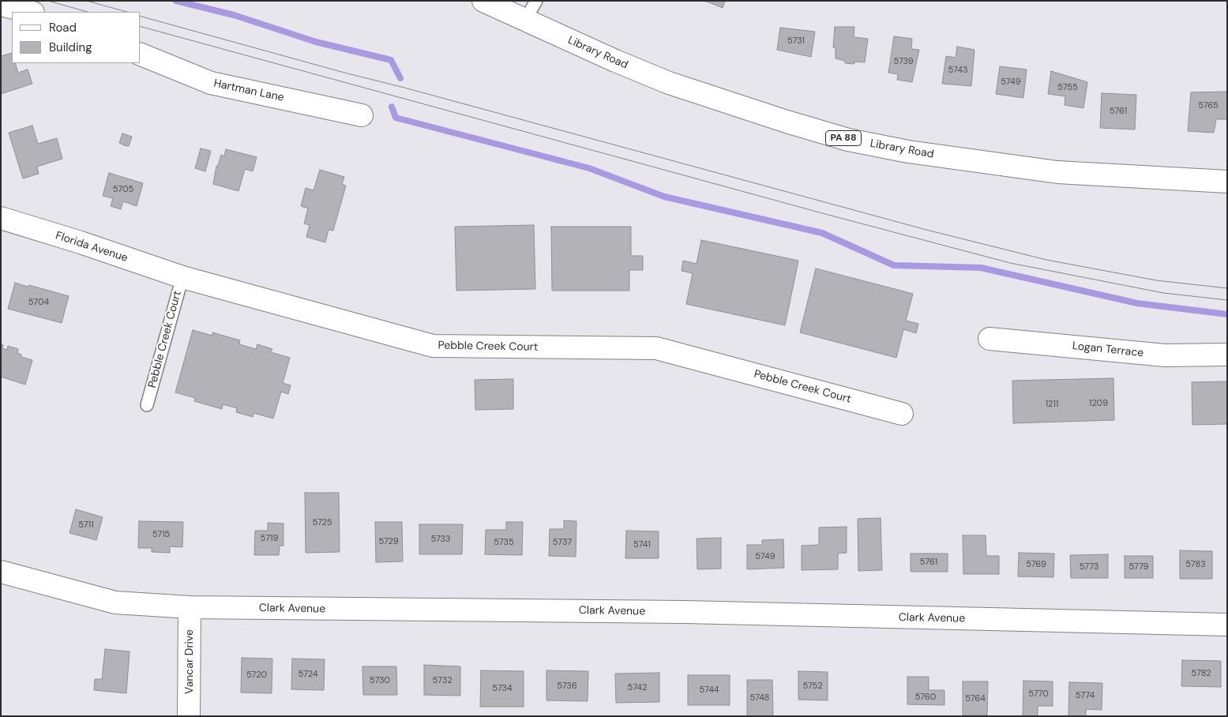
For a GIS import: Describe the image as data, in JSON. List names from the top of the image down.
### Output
{
  "streets": {
    "street": [
      "Library Road",
      "Hartman Lane",
      "PA 88",
      "Florida Avenue",
      "Pebble Creek Court",
      "Logan Terrace",
      "Clark Avenue",
      "Vancar Drive"
    ]
  },
  "crossings": [
    ["Florida Avenue", "Pebble Creek Court"],
    ["Clark Avenue", "Vancar Drive"]
  ],
  "house_numbers": [
    "5731",
    "5739",
    "5743",
    "5749",
    "5755",
    "5765",
    "5761",
    "5705",
    "5704",
    "1209",
    "1211",
    "5725",
    "5711",
    "5715",
    "5719",
    "5733",
    "5729",
    "5735",
    "5737",
    "5741",
    "5749",
    "5761",
    "5769",
    "5783",
    "5773",
    "5779",
    "5782",
    "5724",
    "5720",
    "5730",
    "5732",
    "5736",
    "5752",
    "5742",
    "5734",
    "5744",
    "5770",
    "5774",
    "5760",
    "5748",
    "5764"
  ],
  "legend": ["Road", "Building"]
}
